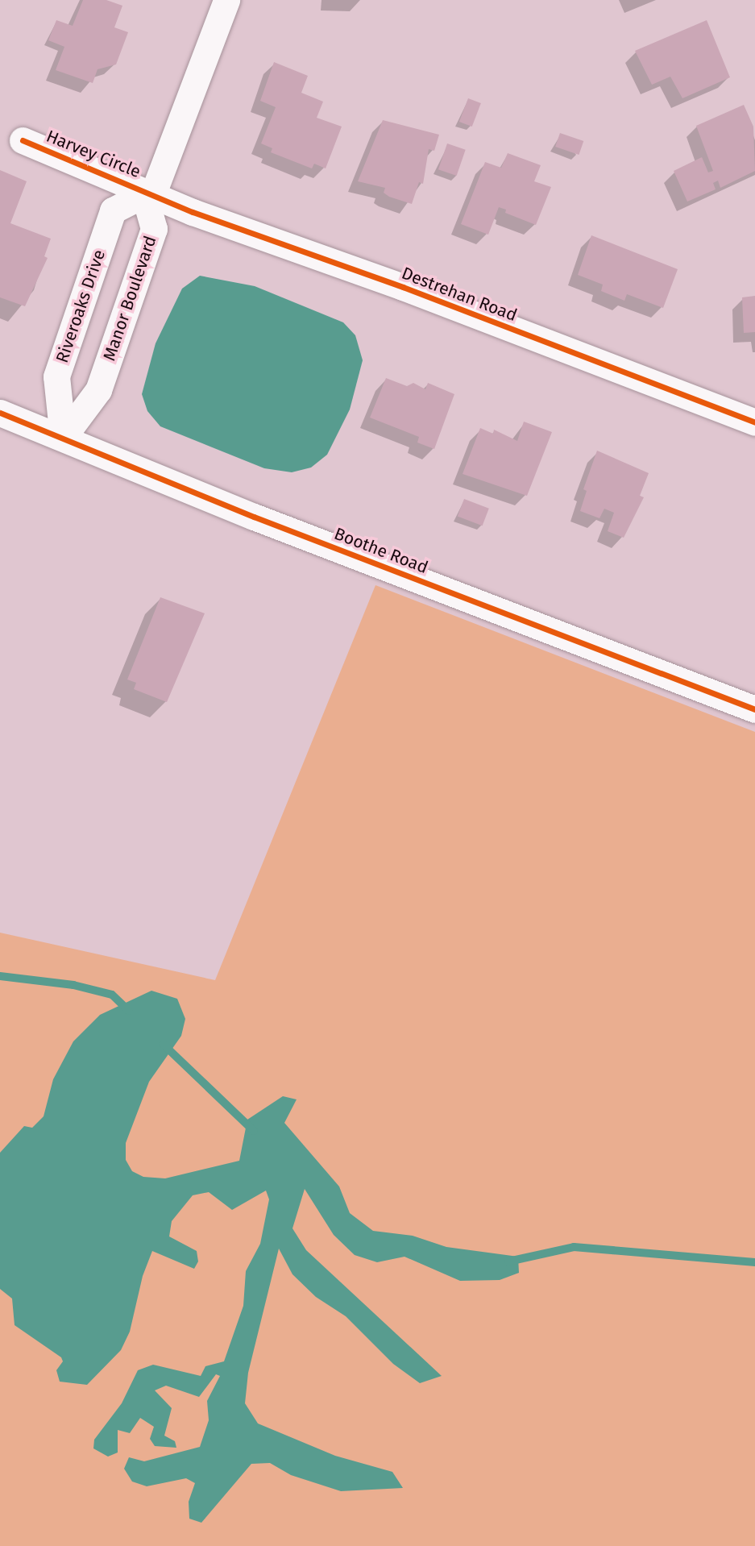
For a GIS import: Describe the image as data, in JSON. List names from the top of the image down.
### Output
{
  "streets": {
    "street": [
      "Harvey Circle",
      "Destrehan Road",
      "Manor Boulevard",
      "Riveroaks Drive",
      "Boothe Road"
    ]
  },
  "crossings": [
    ["Harvey Circle", "Destrehan Road"],
    ["Harvey Circle", "Manor Boulevard"],
    ["Harvey Circle", "Riveroaks Drive"],
    ["Destrehan Road", "Manor Boulevard"],
    ["Destrehan Road", "Riveroaks Drive"],
    ["Manor Boulevard", "Riveroaks Drive"],
    ["Manor Boulevard", "Boothe Road"],
    ["Riveroaks Drive", "Boothe Road"]
  ]
}
